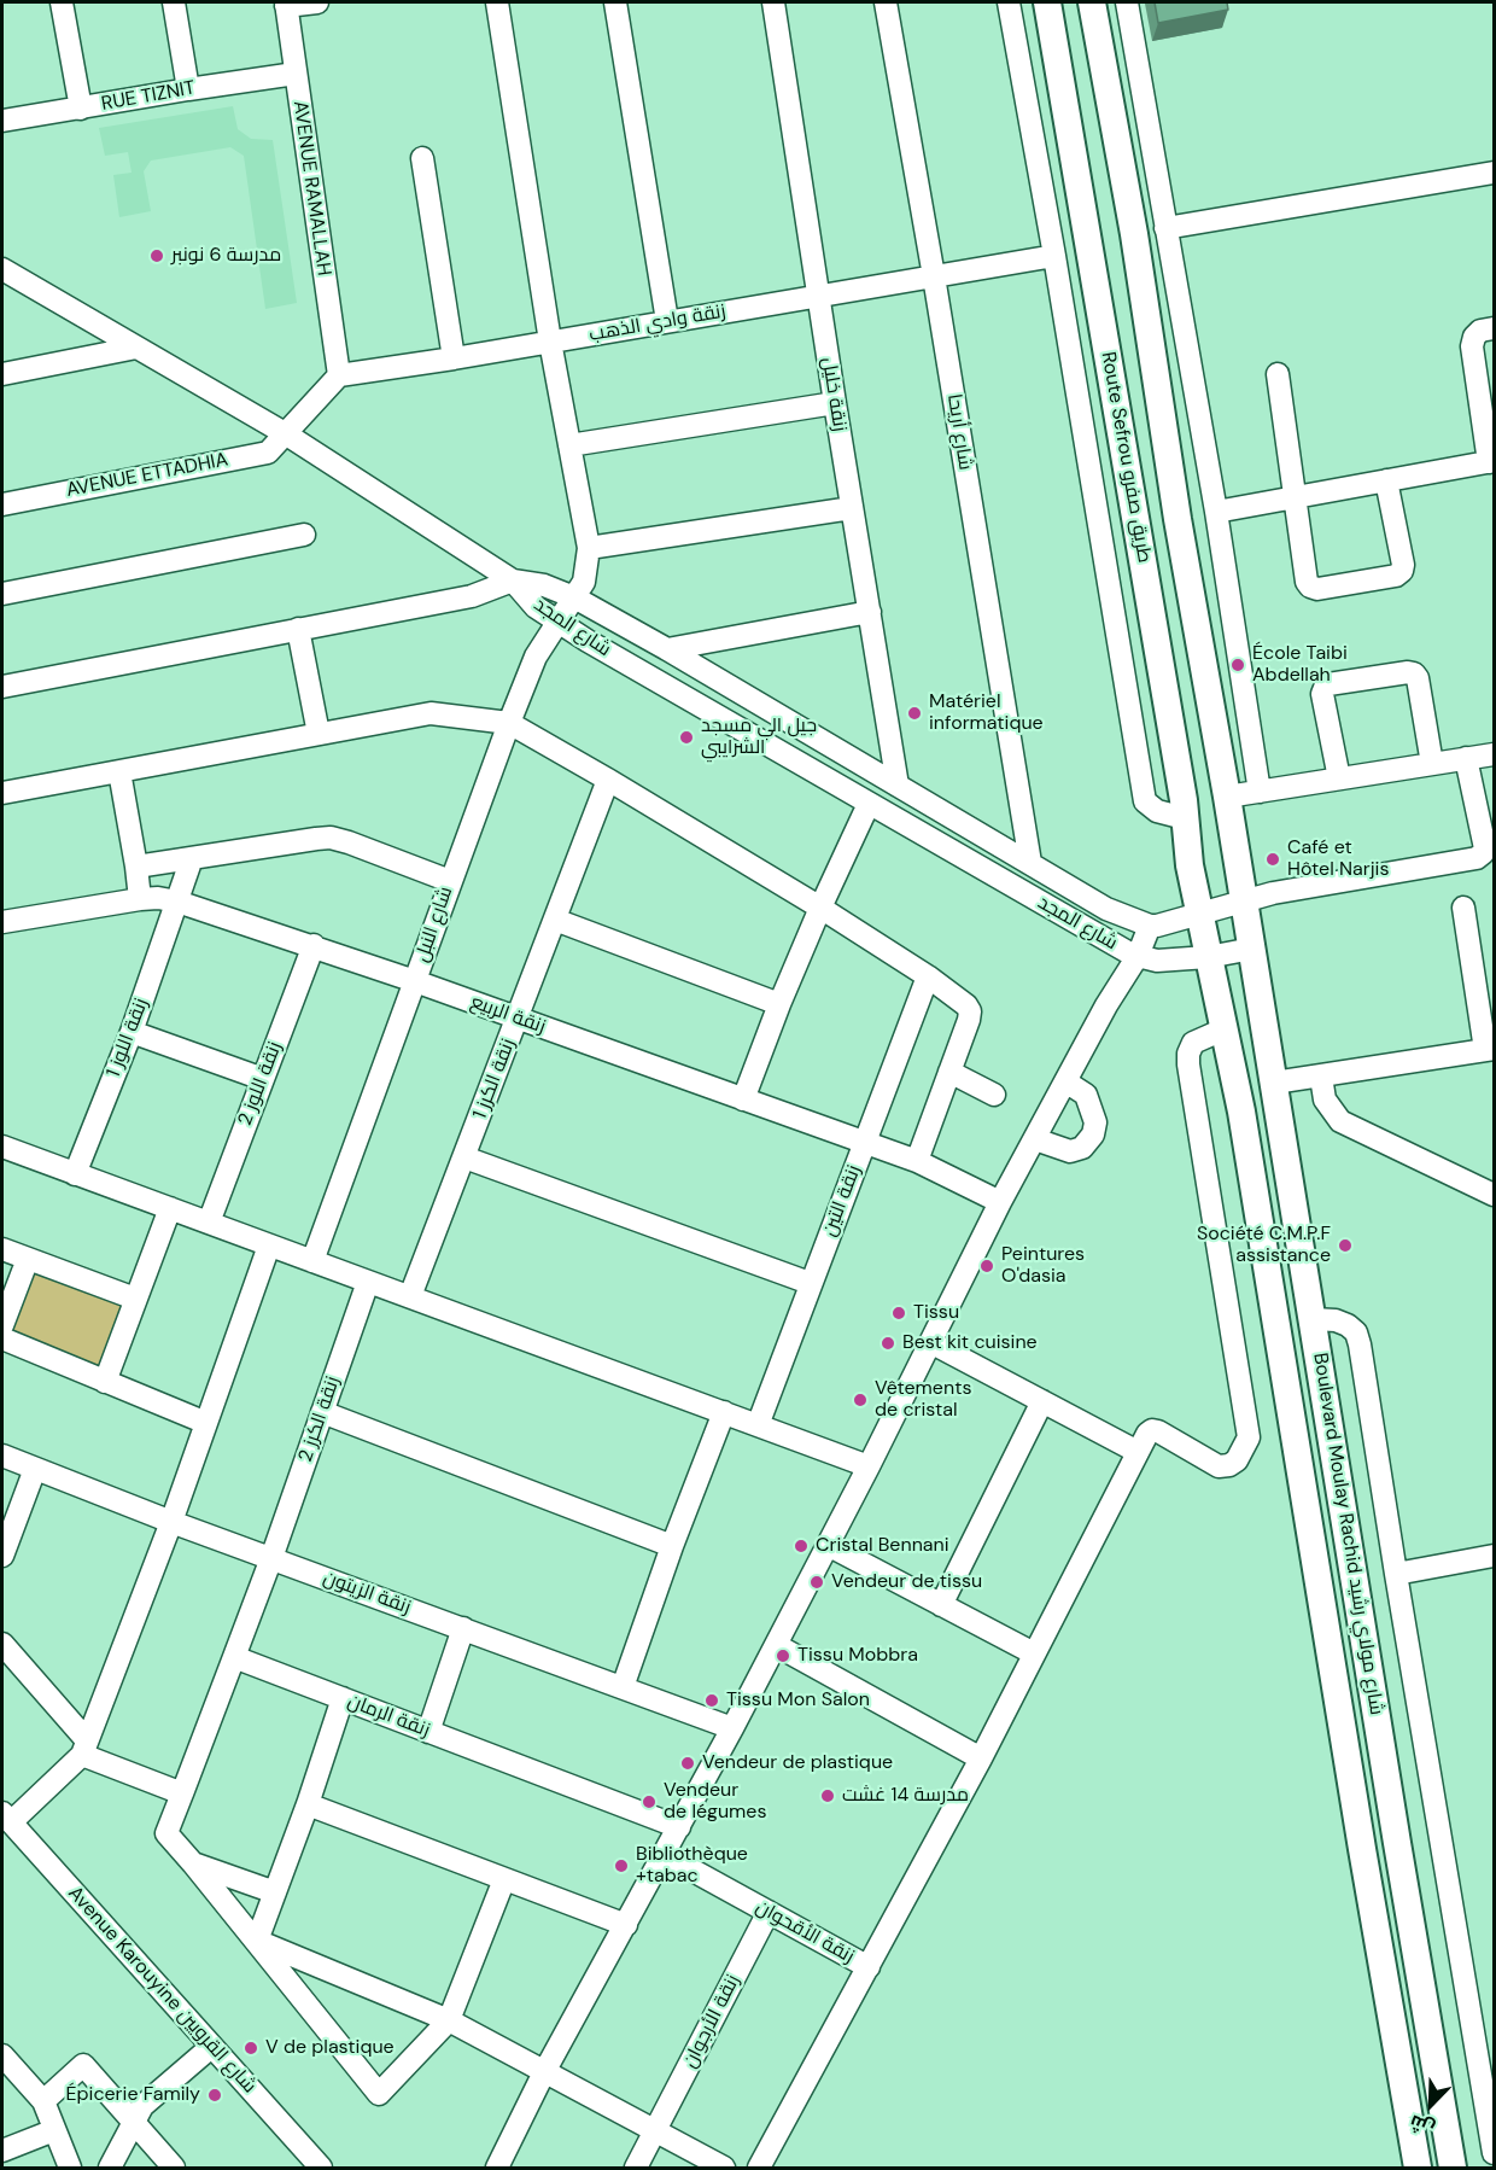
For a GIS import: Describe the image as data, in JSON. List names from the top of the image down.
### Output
{
  "streets": {
    "main road": ["Route Sefrou طريق صفرو", "Boulevard Moulay Rachid شارع مولاي رشيد"],
    "street": [
      "RUE TIZNIT",
      "AVENUE RAMALLAH",
      "زنقة وادي الذهب",
      "زنقة خليل",
      "شارع أريحا",
      "AVENUE ETTADHIA",
      "شارع المجد",
      "شارع النبل",
      "زنقة الربيع",
      "زنقة اللوز 1",
      "زنقة الكرز 1",
      "زنقة اللوز 2",
      "زنقة التين",
      "زنقة الكرز 2",
      "زنقة الزيتون",
      "زنقة الرمان",
      "زنقة الأقحوان",
      "Avenue Karouyine شارع القرويين",
      "زنقة الأرجوان"
    ]
  },
  "crossings": [
    ["RUE TIZNIT", "AVENUE RAMALLAH"],
    ["AVENUE RAMALLAH", "زنقة وادي الذهب"],
    ["زنقة وادي الذهب", "زنقة خليل"],
    ["زنقة وادي الذهب", "شارع أريحا"],
    ["زنقة خليل", "شارع المجد"],
    ["شارع أريحا", "شارع المجد"],
    ["Route Sefrou طريق صفرو", "شارع المجد"],
    ["Route Sefrou طريق صفرو", "Boulevard Moulay Rachid شارع مولاي رشيد"],
    ["شارع المجد", "شارع النبل"],
    ["شارع المجد", "Boulevard Moulay Rachid شارع مولاي رشيد"],
    ["شارع النبل", "زنقة الربيع"],
    ["زنقة الربيع", "زنقة اللوز 1"],
    ["زنقة الربيع", "زنقة الكرز 1"],
    ["زنقة الربيع", "زنقة اللوز 2"],
    ["زنقة الربيع", "زنقة التين"],
    ["زنقة الكرز 2", "زنقة الزيتون"],
    ["زنقة الكرز 2", "زنقة الرمان"],
    ["زنقة الأقحوان", "زنقة الأرجوان"]
  ],
  "places": [
    "مدرسة 6 نونبر",
    "École Taibi Abdellah",
    "Matériel informatique",
    "جيل الي مسجد الشرايبي",
    "Café et Hôtel Narjis",
    "Société C.M.P.F assistance",
    "Peintures O'dasia",
    "Tissu",
    "Best kit cuisine",
    "Vêtements de cristal",
    "Cristal Bennani",
    "Vendeur de tissu",
    "Tissu Mobbra",
    "Tissu Mon Salon",
    "Vendeur de plastique",
    "مدرسة 14 غشت",
    "Vendeur de légumes",
    "Bibliothèque +tabac",
    "V de plastique",
    "Épicerie Family"
  ],
  "north": "bottom left"
}
